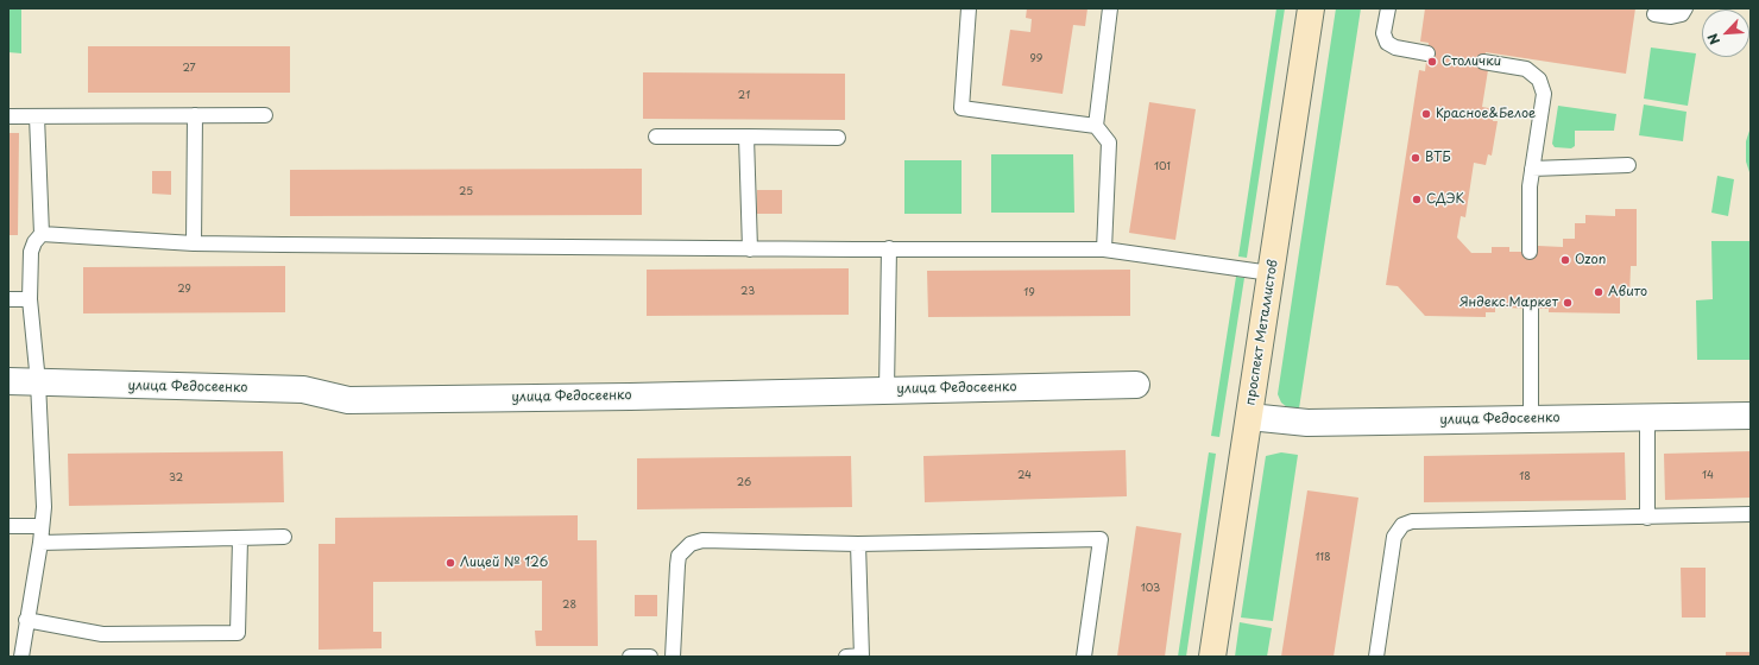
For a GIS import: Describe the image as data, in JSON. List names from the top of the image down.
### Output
{
  "streets": {
    "street": ["проспект Металлистов", "улица Федосеенко"]
  },
  "crossings": [
    ["проспект Металлистов", "улица Федосеенко"]
  ],
  "places": [
    "Столички",
    "Красное&Белое",
    "ВТБ",
    "СДЭК",
    "Ozon",
    "Авито",
    "Яндекс.Маркет",
    "Лицей № 126"
  ],
  "house_numbers": [
    "99",
    "27",
    "21",
    "101",
    "25",
    "29",
    "23",
    "19",
    "24",
    "14",
    "18",
    "32",
    "26",
    "118",
    "103",
    "28"
  ],
  "north": "bottom left"
}
